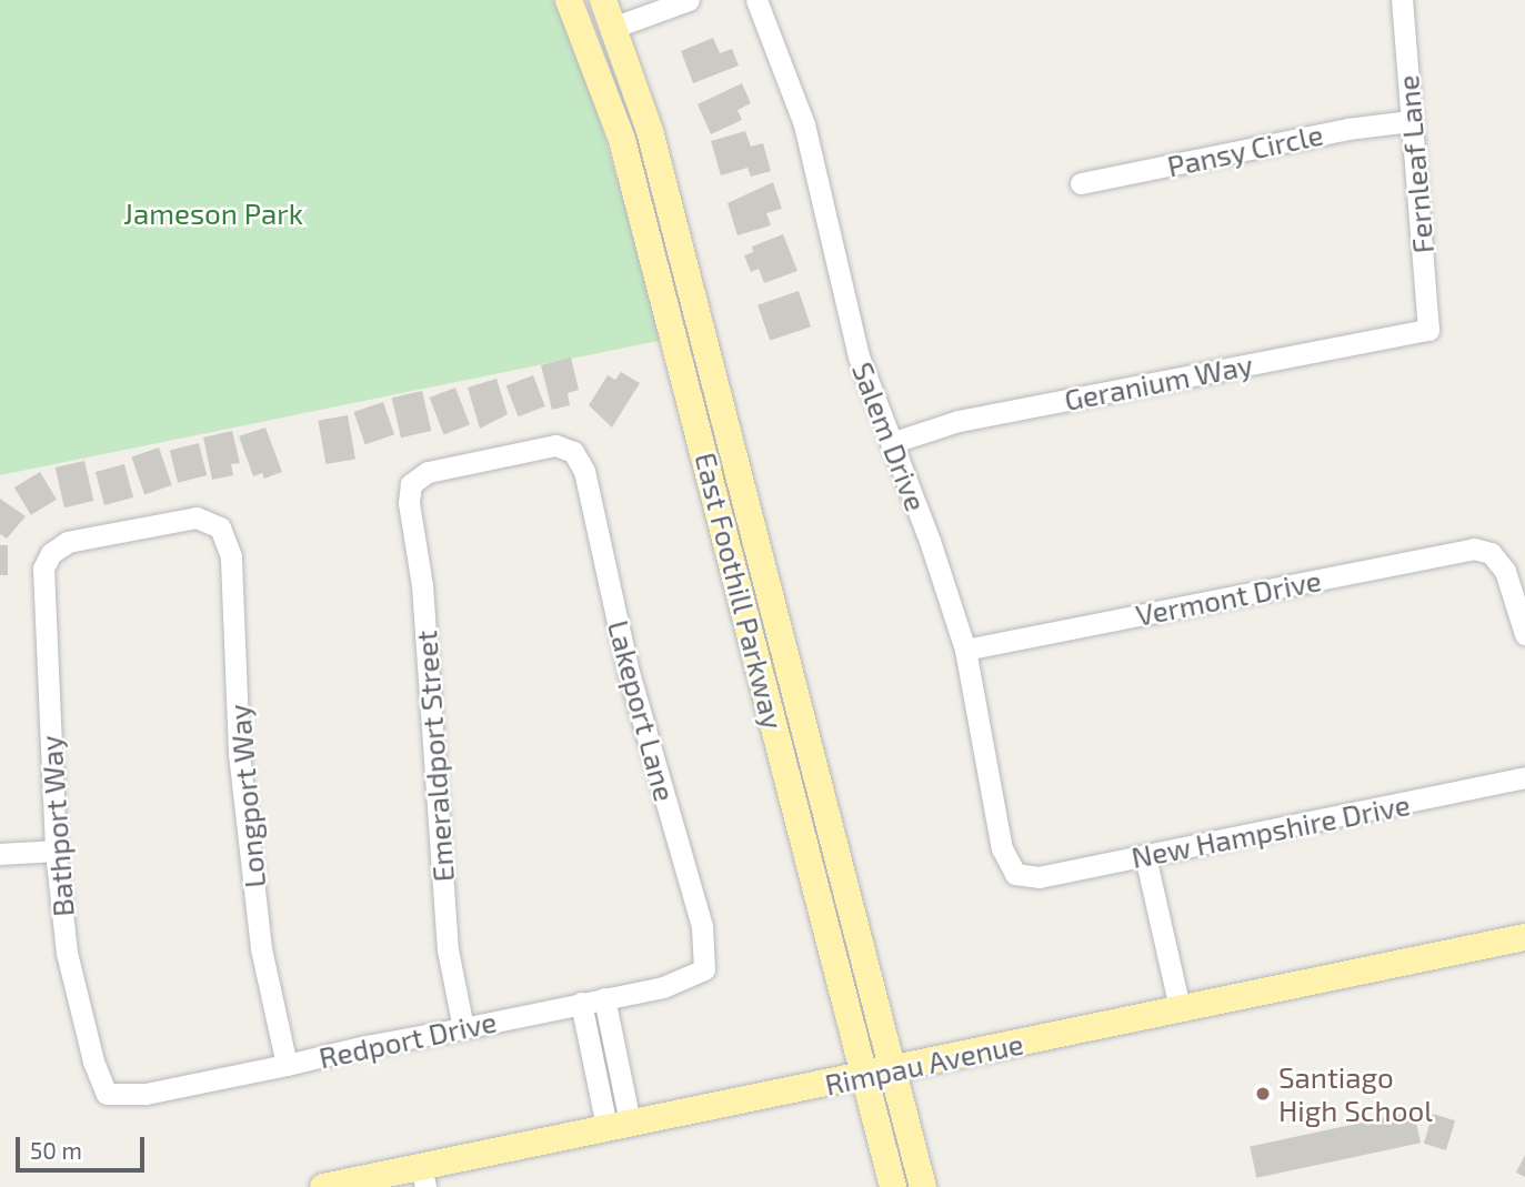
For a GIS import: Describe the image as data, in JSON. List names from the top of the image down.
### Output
{
  "streets": {
    "main road": ["East Foothill Parkway", "Rimpau Avenue"],
    "street": [
      "Pansy Circle",
      "Fernleaf Lane",
      "Geranium Way",
      "Salem Drive",
      "Vermont Drive",
      "Lakeport Lane",
      "Emeraldport Street",
      "Longport Way",
      "Bathport Way",
      "New Hampshire Drive",
      "Redport Drive"
    ]
  },
  "crossings": [
    ["Pansy Circle", "Fernleaf Lane"],
    ["Fernleaf Lane", "Geranium Way"],
    ["Geranium Way", "Salem Drive"],
    ["Salem Drive", "Vermont Drive"],
    ["Salem Drive", "New Hampshire Drive"],
    ["East Foothill Parkway", "Rimpau Avenue"],
    ["Lakeport Lane", "Emeraldport Street"],
    ["Lakeport Lane", "Redport Drive"],
    ["Emeraldport Street", "Redport Drive"],
    ["Longport Way", "Bathport Way"],
    ["Longport Way", "Redport Drive"],
    ["Bathport Way", "Redport Drive"]
  ],
  "parks": ["Jameson Park"],
  "places": ["Santiago High School"],
  "scale_bar": "50 m"
}
